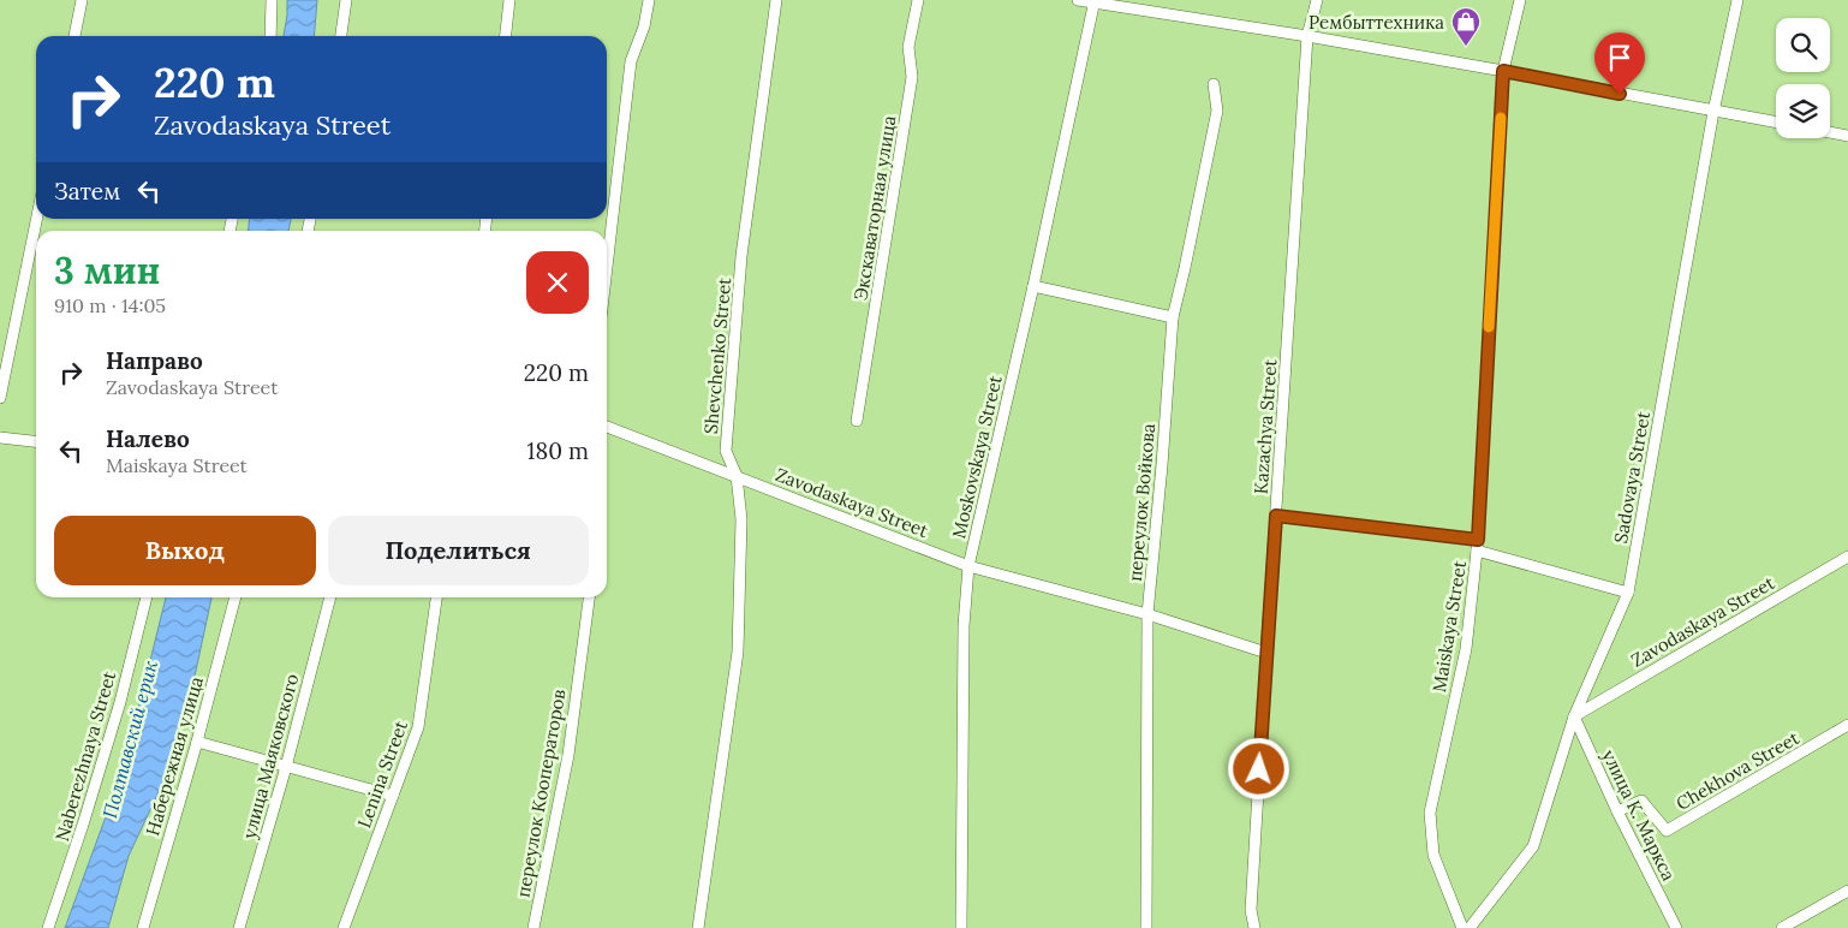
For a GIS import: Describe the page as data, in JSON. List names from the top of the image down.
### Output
{
  "streets": {
    "street": [
      "Экскаваторная улица",
      "Shevchenko Street",
      "Kazachya Street",
      "Moskovskaya Street",
      "Sadovaya Street",
      "Zavodaskaya Street",
      "переулок Войкова",
      "Maiskaya Street",
      "Naberezhnaya Street",
      "Набережная улица",
      "улица Маяковского",
      "Chekhova Street",
      "Lenina Street",
      "переулок Кооператоров",
      "улица К. Маркса"
    ]
  },
  "crossings": [
    ["Shevchenko Street", "Zavodaskaya Street"],
    ["Kazachya Street", "Zavodaskaya Street"],
    ["Moskovskaya Street", "Zavodaskaya Street"],
    ["Sadovaya Street", "Zavodaskaya Street"],
    ["Sadovaya Street", "улица К. Маркса"],
    ["Zavodaskaya Street", "переулок Войкова"],
    ["Zavodaskaya Street", "улица К. Маркса"],
    ["Chekhova Street", "улица К. Маркса"]
  ],
  "water": ["Полтавский ерик"],
  "places": {
    "shop": ["Рембыттехника"]
  },
  "page": {
    "turn": ["220 m", "Zavodaskaya Street"],
    "then": "Затем",
    "heading": ["3 мин", "910 m · 14:05"],
    "list": [
      {
        "name": "Направо",
        "note": "Zavodaskaya Street",
        "value": "220 m"
      },
      {
        "name": "Налево",
        "note": "Maiskaya Street",
        "value": "180 m"
      }
    ],
    "buttons": ["Выход", "Поделиться"]
  }
}
